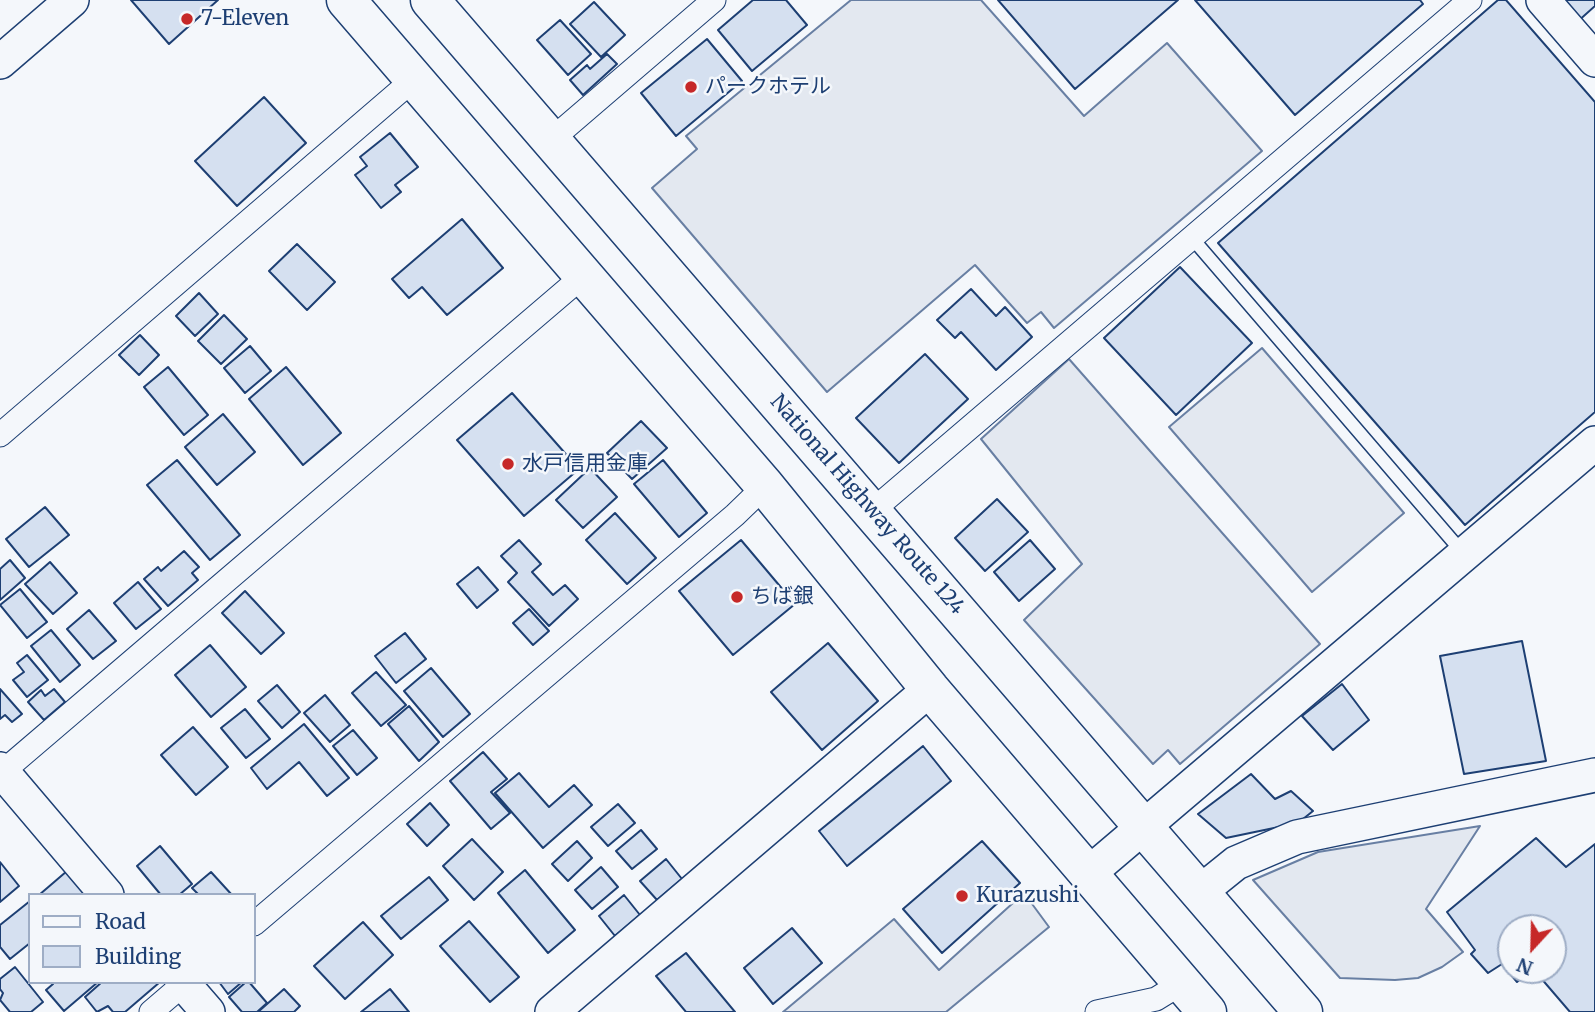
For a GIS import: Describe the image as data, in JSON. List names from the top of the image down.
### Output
{
  "streets": {
    "highway": ["National Highway Route 124"]
  },
  "places": [
    "7-Eleven",
    "パークホテル",
    "水戸信用金庫",
    "ちば銀",
    "Kurazushi"
  ],
  "legend": ["Road", "Building"],
  "north": "bottom"
}
